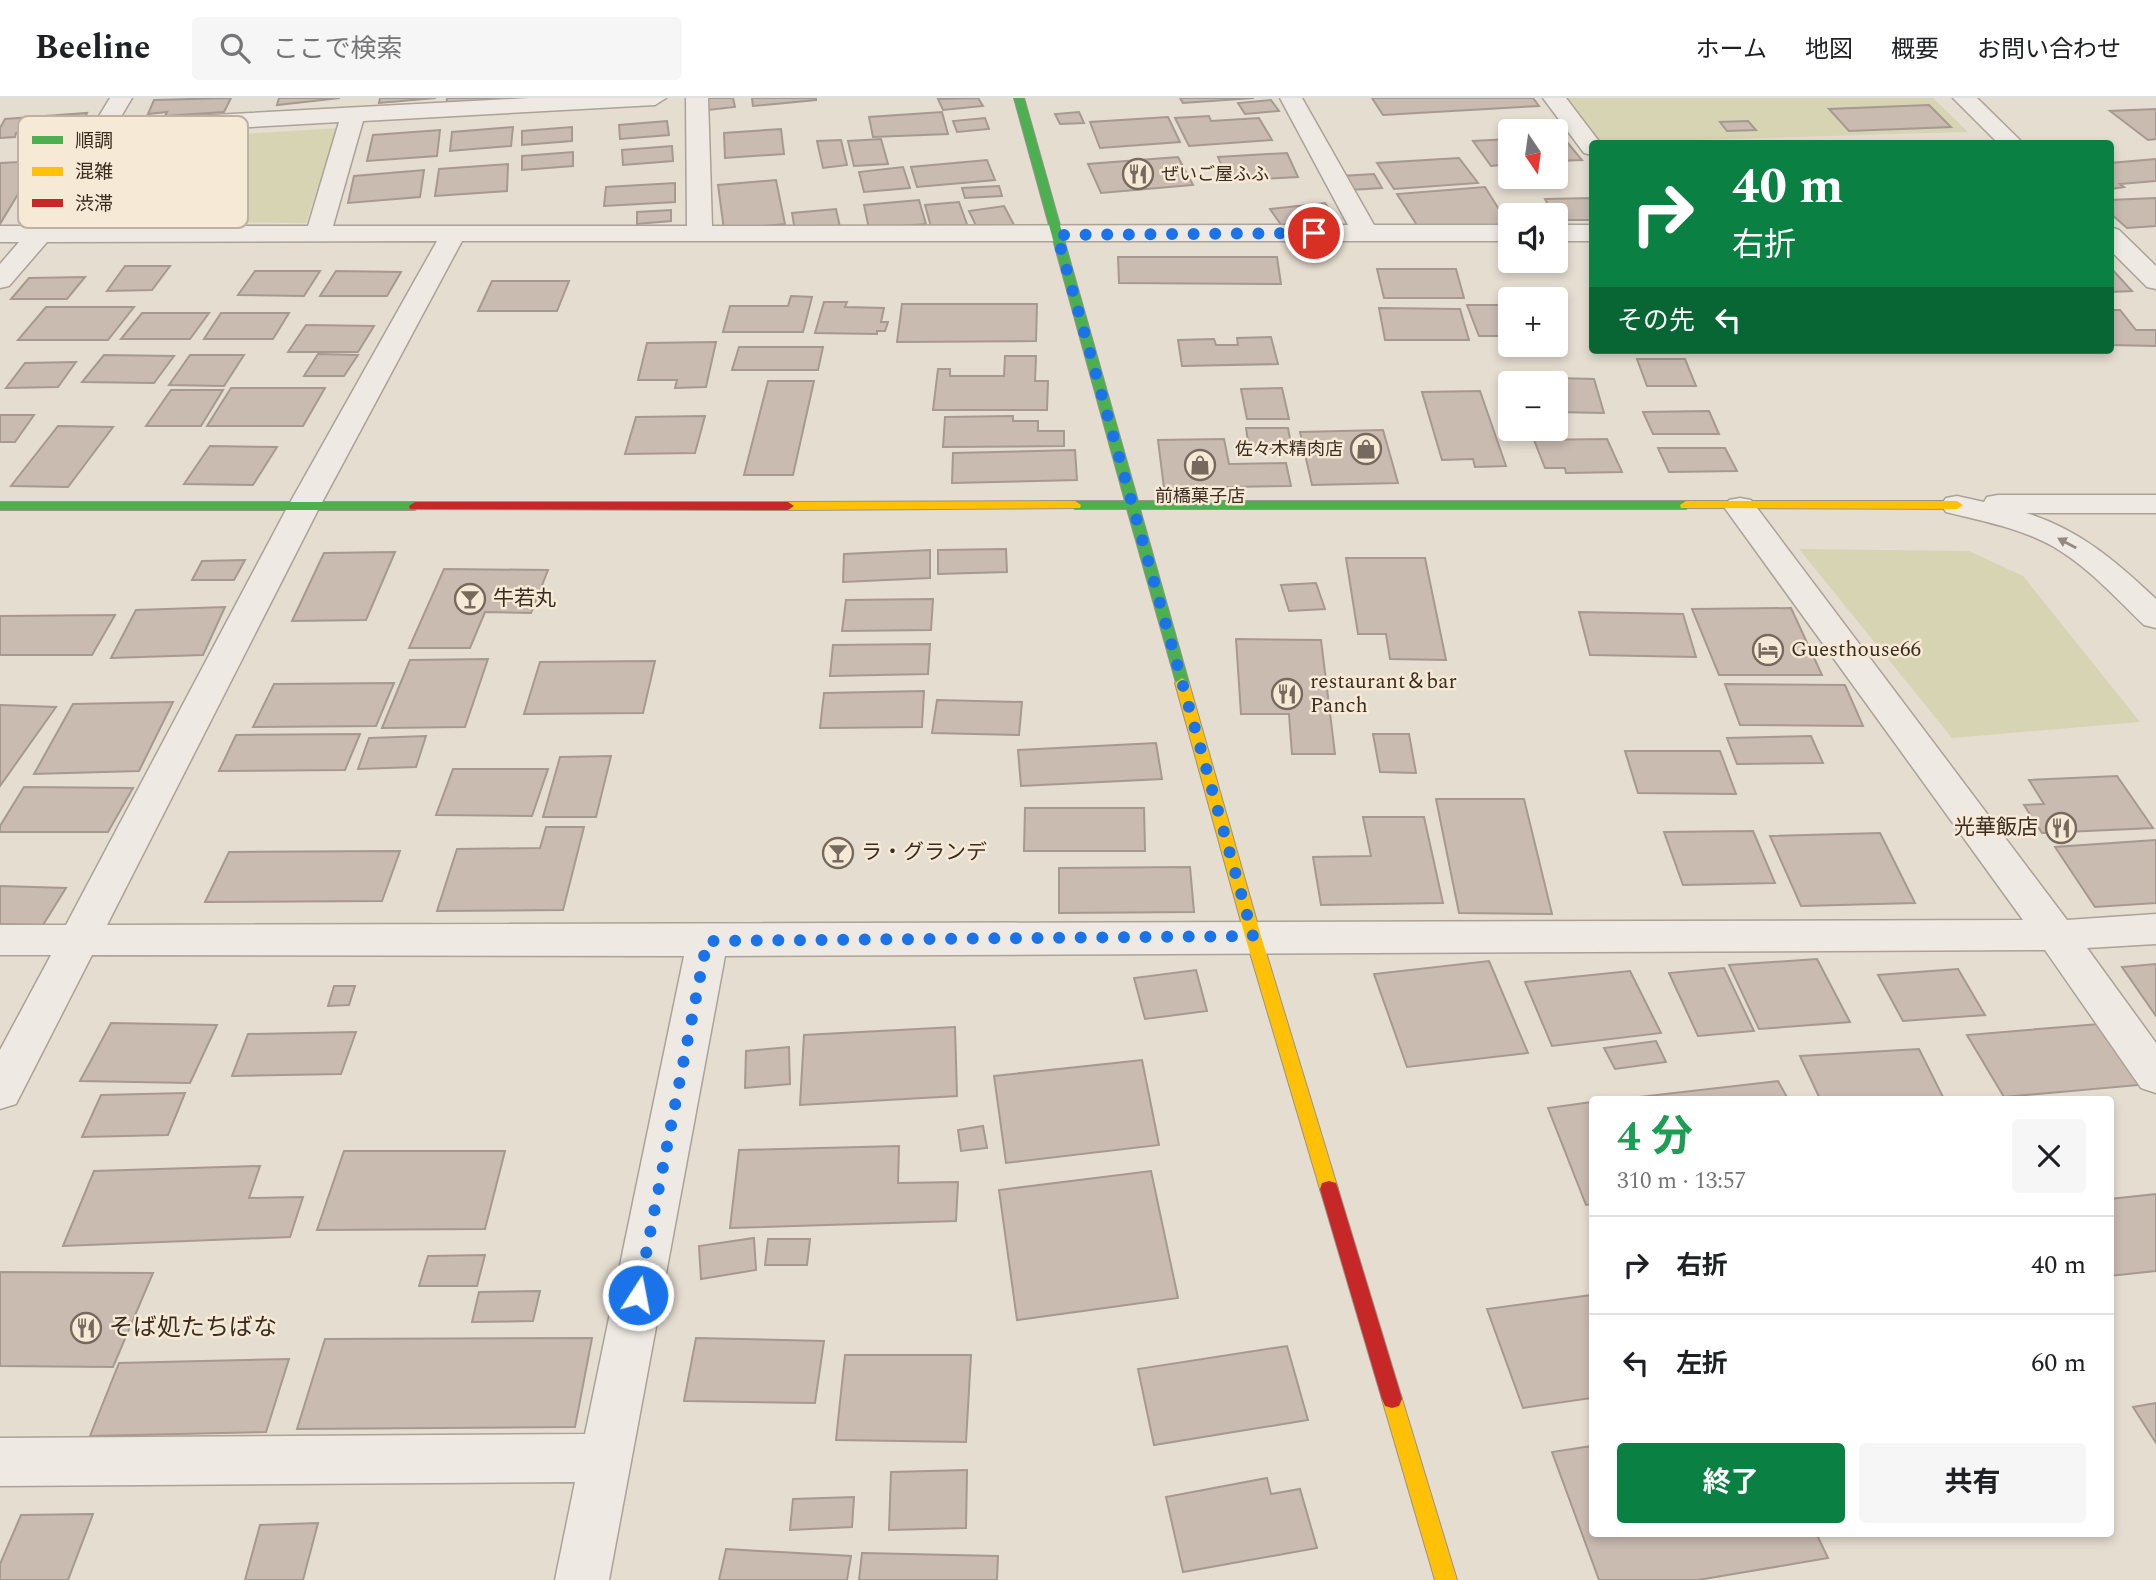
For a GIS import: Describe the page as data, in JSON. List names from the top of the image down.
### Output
{
  "places": {
    "restaurant": [
      "ぜいご屋ふふ",
      "restaurant＆bar Panch",
      "光華飯店",
      "そば処たちばな"
    ],
    "shop": ["佐々木精肉店", "前橋菓子店"],
    "bar": ["牛若丸", "ラ・グランデ"],
    "hotel": ["Guesthouse66"]
  },
  "legend": ["順調", "混雑", "渋滞"],
  "north": "bottom",
  "page": {
    "header": "Beeline",
    "search": "ここで検索",
    "nav": [
      "ホーム",
      "地図",
      "概要",
      "お問い合わせ"
    ],
    "map_buttons": ["+", "−"],
    "turn": ["40 m", "右折"],
    "then": "その先",
    "heading": ["4 分", "310 m · 13:57"],
    "list": [
      {
        "name": "右折",
        "value": "40 m"
      },
      {
        "name": "左折",
        "value": "60 m"
      }
    ],
    "buttons": ["終了", "共有"]
  }
}
